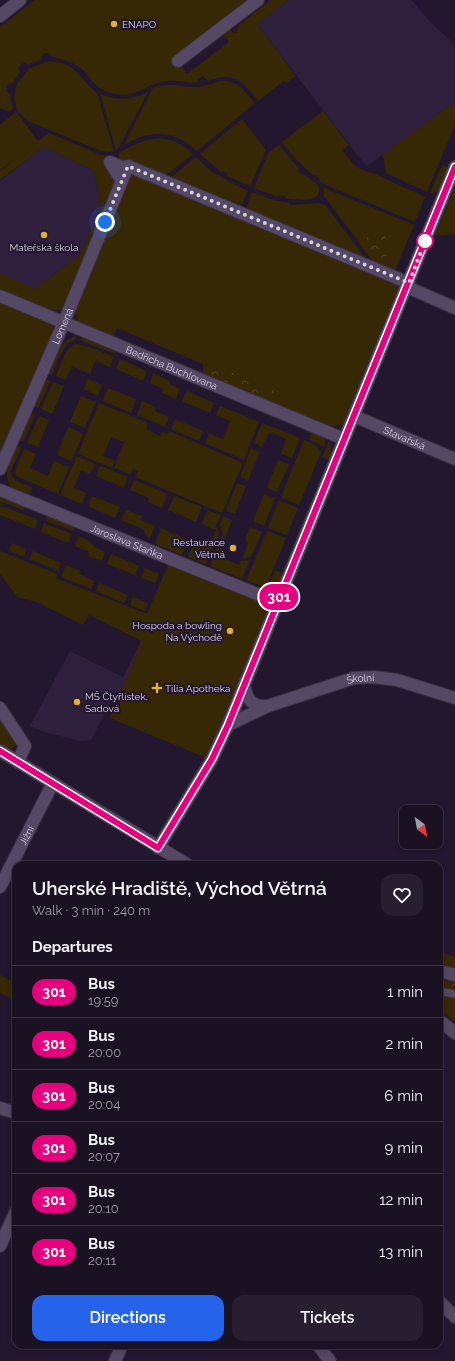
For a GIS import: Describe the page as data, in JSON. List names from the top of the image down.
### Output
{
  "streets": {
    "street": [
      "Lomená",
      "Bedřicha Buchlovana",
      "Stavařská",
      "Jaroslava Staňka",
      "Školní",
      "Jižní"
    ]
  },
  "crossings": [
    ["Lomená", "Bedřicha Buchlovana"]
  ],
  "places": {
    "other": [
      "ENAPO",
      "Mateřská škola",
      "Restaurace Větrná",
      "Hospoda a bowling Na Východě",
      "MŠ Čtyřlístek, Sadová"
    ],
    "health": ["Tilia Apotheka"]
  },
  "lines": ["bus line 301"],
  "north": "bottom right",
  "page": {
    "on_map": "301",
    "heading": [
      ["Uherské Hradiště, Východ Větrná", "Walk · 3 min · 240 m"],
      "Departures"
    ],
    "list": [
      {
        "mark": "301",
        "name": "Bus",
        "note": "19:59",
        "value": "1 min"
      },
      {
        "mark": "301",
        "name": "Bus",
        "note": "20:00",
        "value": "2 min"
      },
      {
        "mark": "301",
        "name": "Bus",
        "note": "20:04",
        "value": "6 min"
      },
      {
        "mark": "301",
        "name": "Bus",
        "note": "20:07",
        "value": "9 min"
      },
      {
        "mark": "301",
        "name": "Bus",
        "note": "20:10",
        "value": "12 min"
      },
      {
        "mark": "301",
        "name": "Bus",
        "note": "20:11",
        "value": "13 min"
      }
    ],
    "buttons": ["Directions", "Tickets"]
  }
}
